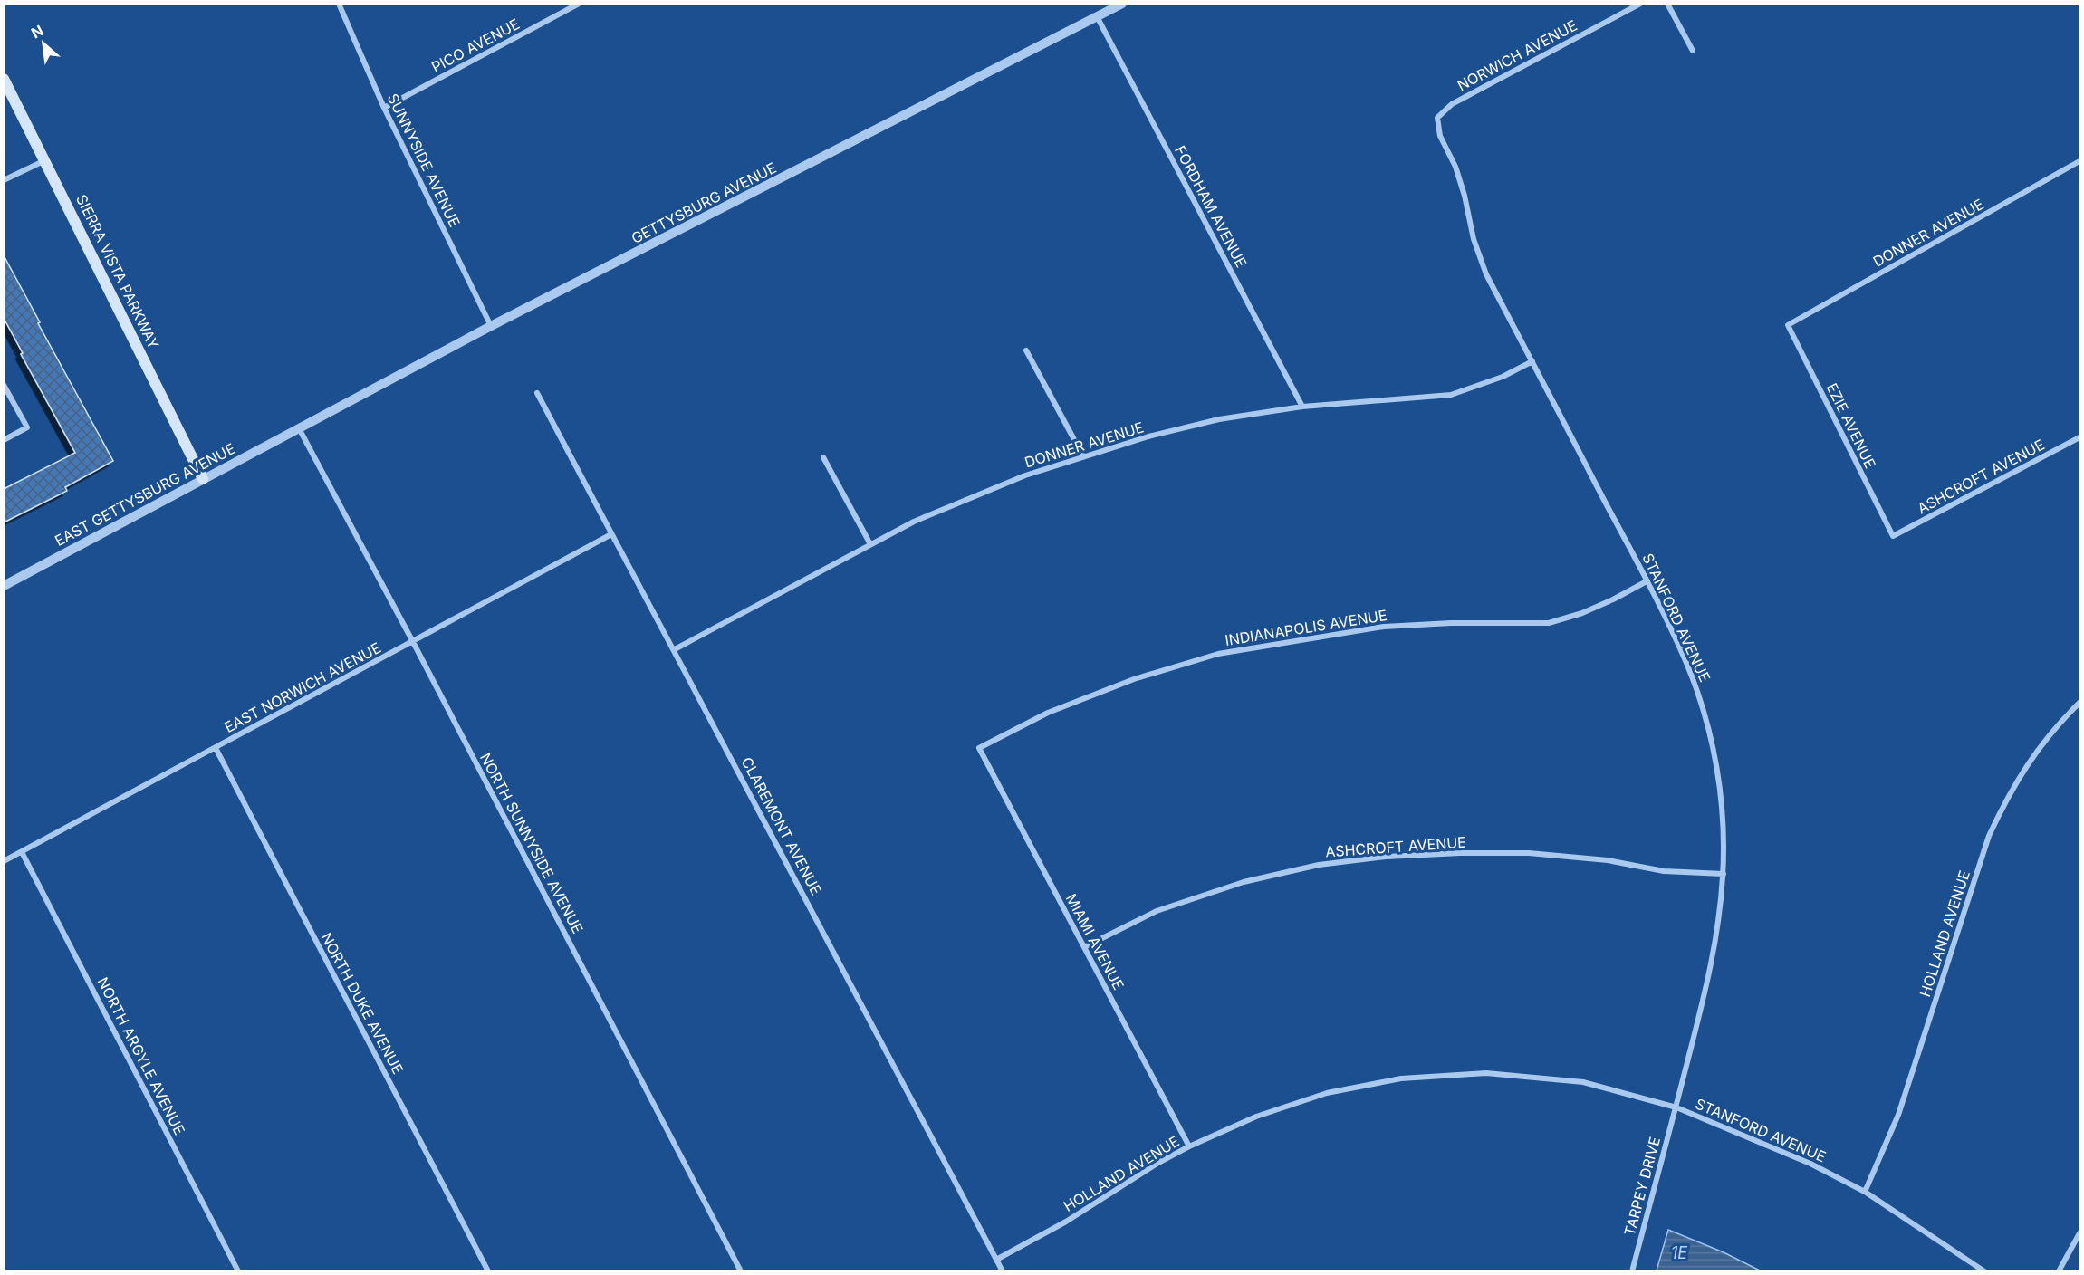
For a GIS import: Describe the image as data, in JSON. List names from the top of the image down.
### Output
{
  "streets": {
    "main road": ["SIERRA VISTA PARKWAY"],
    "street": [
      "PICO AVENUE",
      "NORWICH AVENUE",
      "SUNNYSIDE AVENUE",
      "GETTYSBURG AVENUE",
      "FORDHAM AVENUE",
      "DONNER AVENUE",
      "EZIE AVENUE",
      "ASHCROFT AVENUE",
      "EAST GETTYSBURG AVENUE",
      "STANFORD AVENUE",
      "INDIANAPOLIS AVENUE",
      "EAST NORWICH AVENUE",
      "CLAREMONT AVENUE",
      "NORTH SUNNYSIDE AVENUE",
      "HOLLAND AVENUE",
      "MIAMI AVENUE",
      "NORTH DUKE AVENUE",
      "NORTH ARGYLE AVENUE",
      "TARPEY DRIVE"
    ]
  },
  "crossings": [
    ["PICO AVENUE", "SUNNYSIDE AVENUE"],
    ["NORWICH AVENUE", "STANFORD AVENUE"],
    ["SUNNYSIDE AVENUE", "GETTYSBURG AVENUE"],
    ["GETTYSBURG AVENUE", "FORDHAM AVENUE"],
    ["GETTYSBURG AVENUE", "EAST GETTYSBURG AVENUE"],
    ["GETTYSBURG AVENUE", "NORTH SUNNYSIDE AVENUE"],
    ["FORDHAM AVENUE", "DONNER AVENUE"],
    ["DONNER AVENUE", "EZIE AVENUE"],
    ["DONNER AVENUE", "STANFORD AVENUE"],
    ["DONNER AVENUE", "CLAREMONT AVENUE"],
    ["SIERRA VISTA PARKWAY", "EAST GETTYSBURG AVENUE"],
    ["EZIE AVENUE", "ASHCROFT AVENUE"],
    ["ASHCROFT AVENUE", "STANFORD AVENUE"],
    ["ASHCROFT AVENUE", "MIAMI AVENUE"],
    ["EAST GETTYSBURG AVENUE", "NORTH SUNNYSIDE AVENUE"],
    ["STANFORD AVENUE", "INDIANAPOLIS AVENUE"],
    ["STANFORD AVENUE", "HOLLAND AVENUE"],
    ["STANFORD AVENUE", "TARPEY DRIVE"],
    ["INDIANAPOLIS AVENUE", "MIAMI AVENUE"],
    ["EAST NORWICH AVENUE", "CLAREMONT AVENUE"],
    ["EAST NORWICH AVENUE", "NORTH SUNNYSIDE AVENUE"],
    ["EAST NORWICH AVENUE", "NORTH DUKE AVENUE"],
    ["EAST NORWICH AVENUE", "NORTH ARGYLE AVENUE"],
    ["CLAREMONT AVENUE", "HOLLAND AVENUE"],
    ["HOLLAND AVENUE", "MIAMI AVENUE"],
    ["HOLLAND AVENUE", "TARPEY DRIVE"]
  ],
  "water": ["1E"],
  "north": "top left"
}
